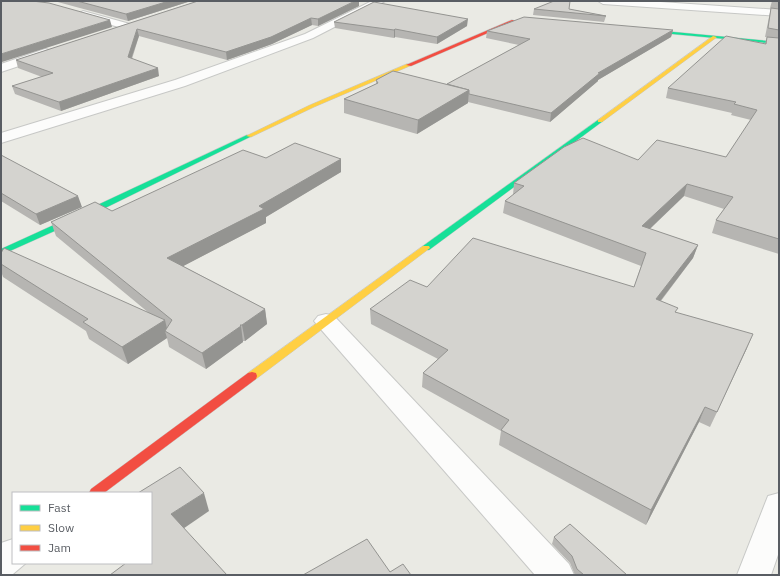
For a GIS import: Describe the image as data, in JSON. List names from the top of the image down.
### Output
{
  "legend": ["Fast", "Slow", "Jam"]
}
